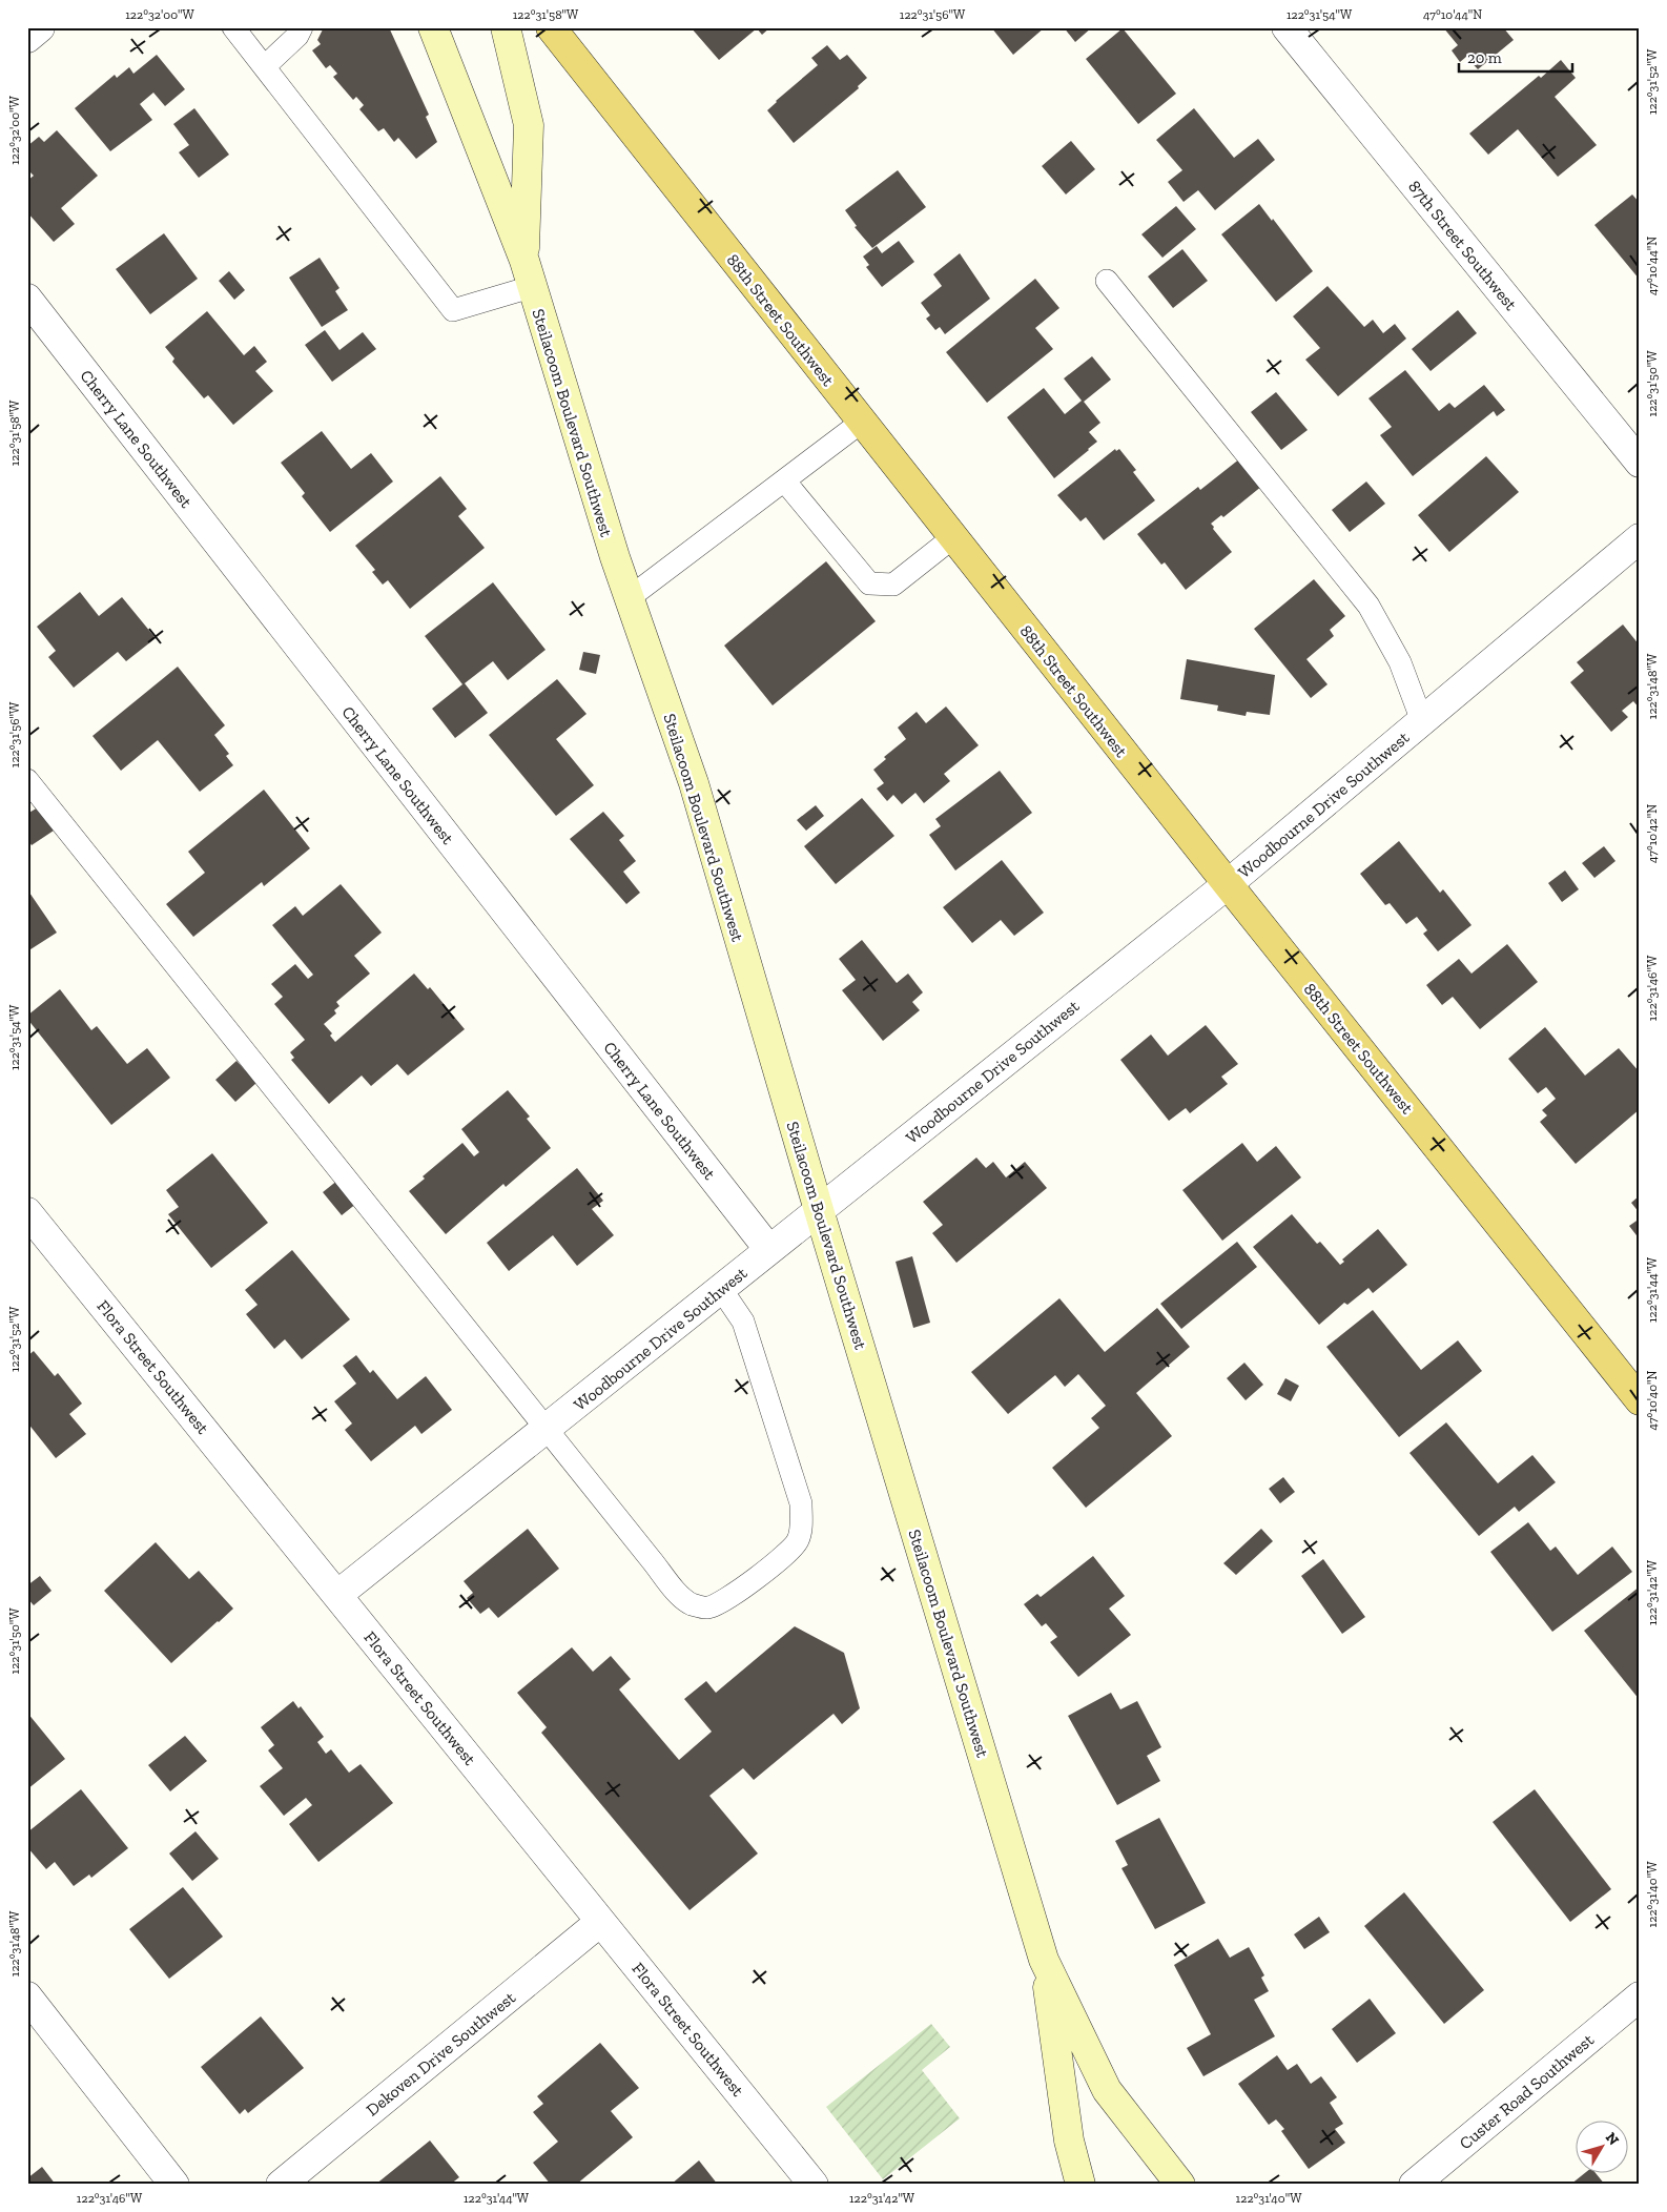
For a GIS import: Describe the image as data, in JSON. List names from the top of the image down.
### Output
{
  "streets": {
    "main road": ["88th Street Southwest", "Steilacoom Boulevard Southwest"],
    "street": [
      "87th Street Southwest",
      "Cherry Lane Southwest",
      "Woodbourne Drive Southwest",
      "Flora Street Southwest",
      "Dekoven Drive Southwest",
      "Custer Road Southwest"
    ]
  },
  "crossings": [
    ["88th Street Southwest", "Woodbourne Drive Southwest"],
    ["Steilacoom Boulevard Southwest", "Woodbourne Drive Southwest"],
    ["Cherry Lane Southwest", "Woodbourne Drive Southwest"],
    ["Woodbourne Drive Southwest", "Flora Street Southwest"],
    ["Flora Street Southwest", "Dekoven Drive Southwest"]
  ],
  "scale_bar": "20 m",
  "north": "top right",
  "coordinates": [
    "122°32'00\"W",
    "122°31'58\"W",
    "122°31'56\"W",
    "122°31'54\"W",
    "47°10'44\"N",
    "122°31'52\"W",
    "122°31'50\"W",
    "122°31'48\"W",
    "47°10'42\"N",
    "122°31'46\"W",
    "122°31'44\"W",
    "47°10'40\"N",
    "122°31'42\"W",
    "122°31'40\"W"
  ]
}
